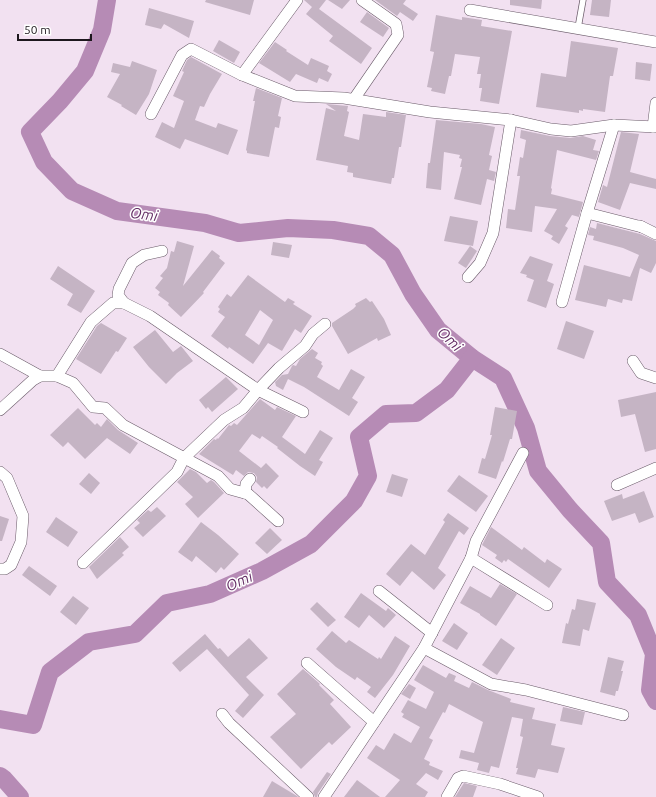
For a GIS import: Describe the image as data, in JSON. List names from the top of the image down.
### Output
{
  "water": ["Omi"],
  "scale_bar": "50 m"
}
